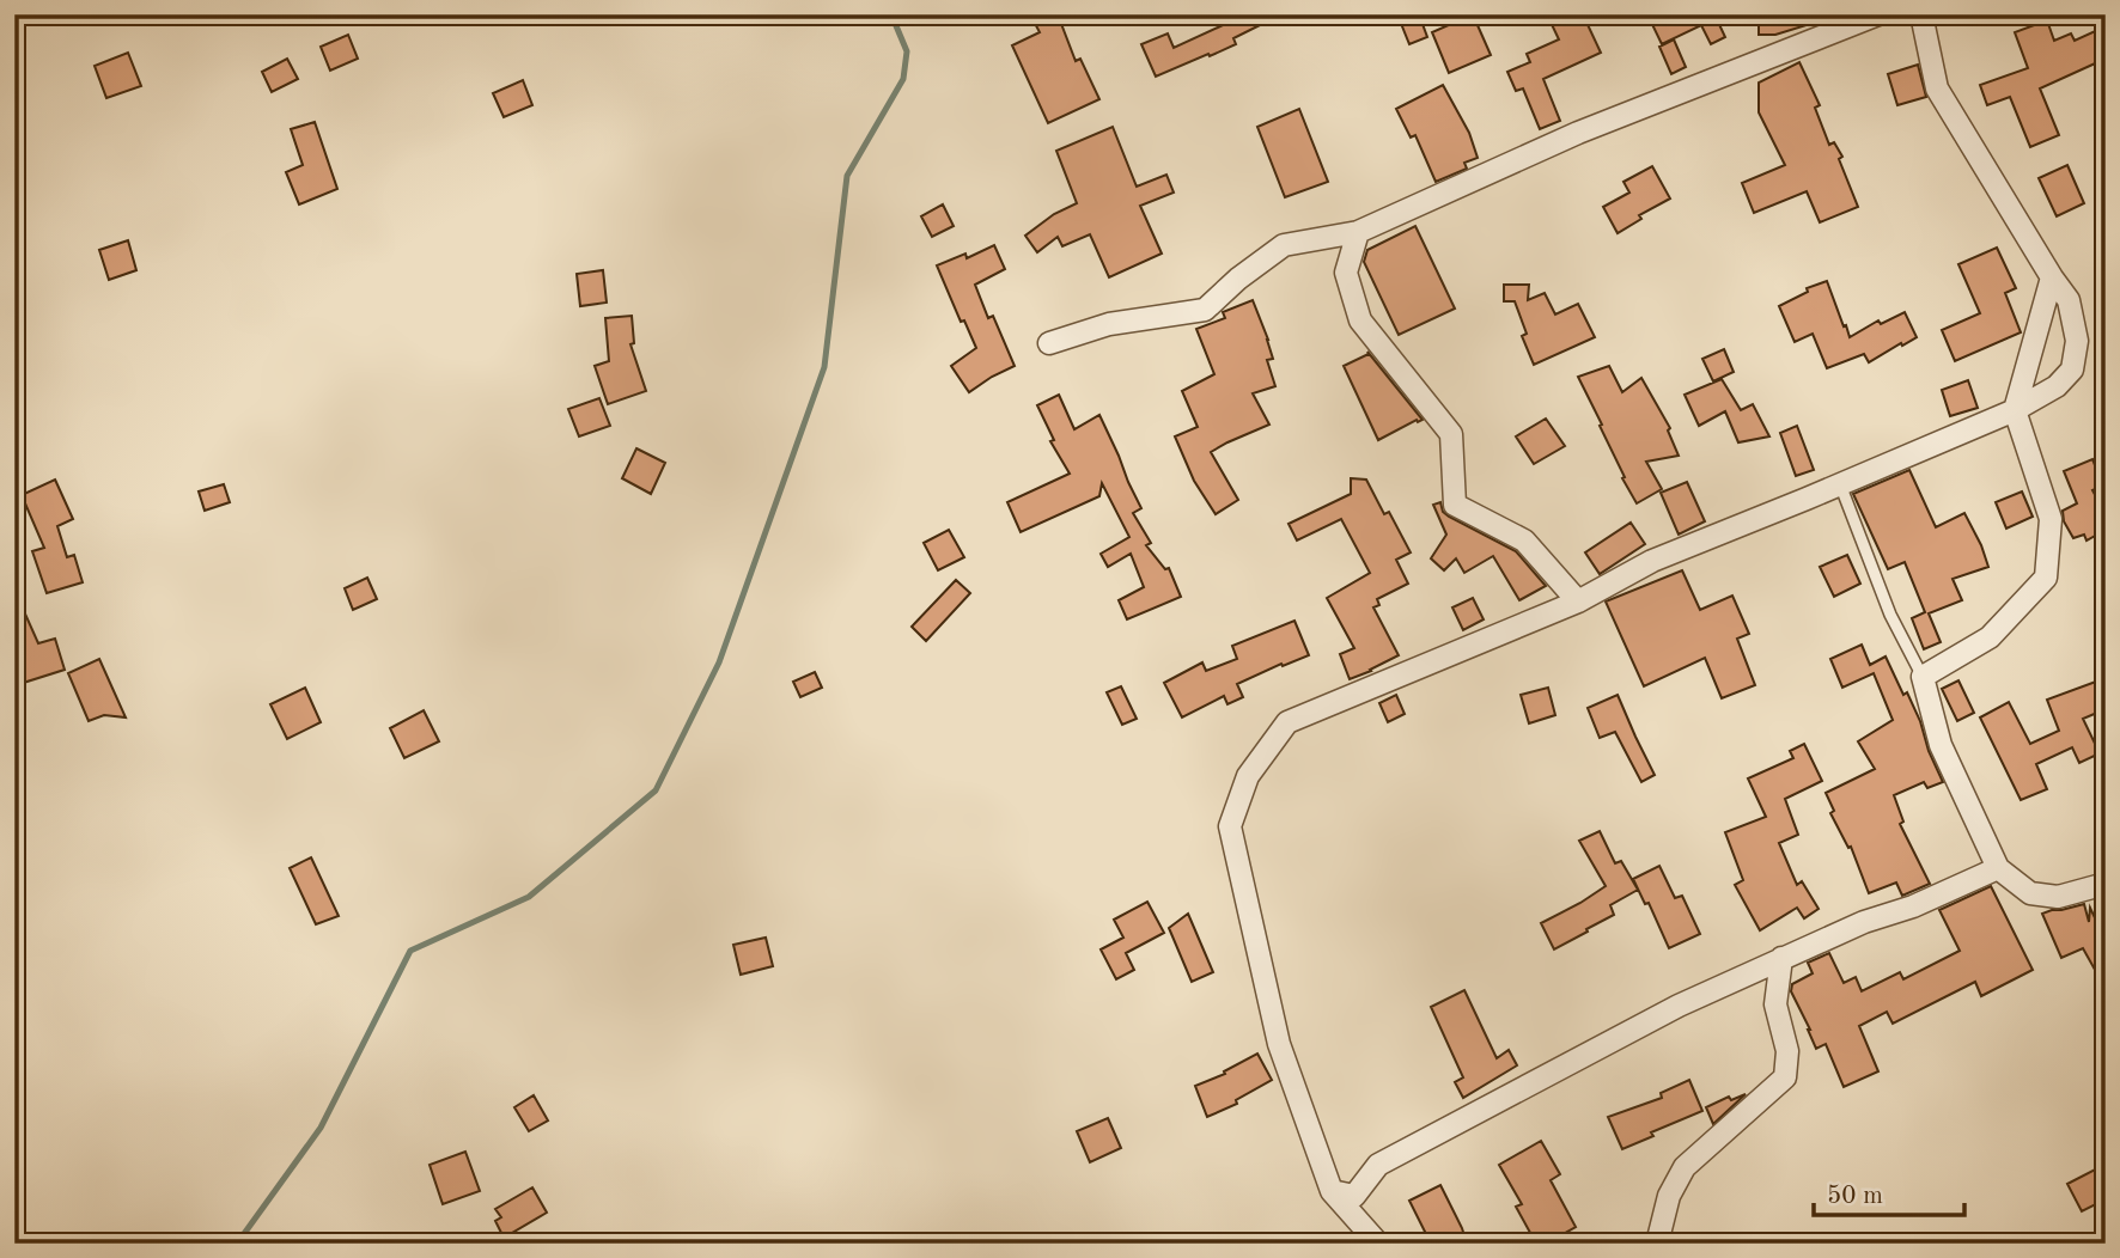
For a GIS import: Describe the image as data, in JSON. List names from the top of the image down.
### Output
{
  "scale_bar": "50 m"
}
